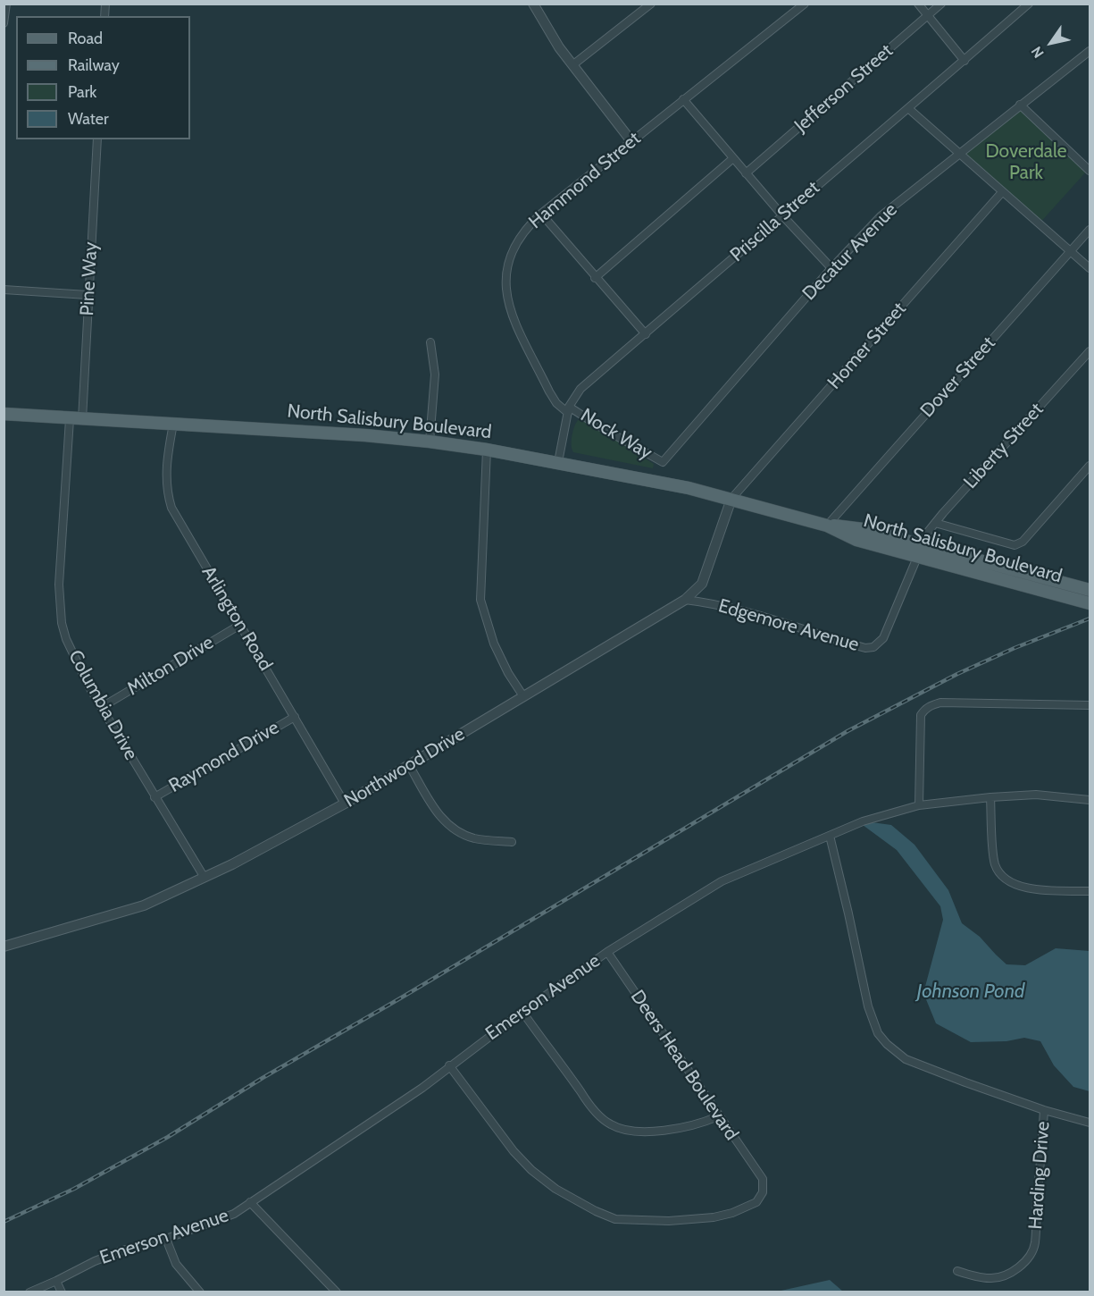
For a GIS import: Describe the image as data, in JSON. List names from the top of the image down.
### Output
{
  "streets": {
    "main road": ["North Salisbury Boulevard"],
    "street": [
      "Jefferson Street",
      "Hammond Street",
      "Priscilla Street",
      "Decatur Avenue",
      "Pine Way",
      "Homer Street",
      "Dover Street",
      "Nock Way",
      "Liberty Street",
      "Arlington Road",
      "Edgemore Avenue",
      "Milton Drive",
      "Columbia Drive",
      "Raymond Drive",
      "Northwood Drive",
      "Emerson Avenue",
      "Deers Head Boulevard",
      "Harding Drive"
    ]
  },
  "crossings": [
    ["Hammond Street", "Priscilla Street"],
    ["Hammond Street", "Nock Way"],
    ["Priscilla Street", "North Salisbury Boulevard"],
    ["Priscilla Street", "Nock Way"],
    ["Decatur Avenue", "Nock Way"],
    ["Pine Way", "North Salisbury Boulevard"],
    ["Pine Way", "Columbia Drive"],
    ["Homer Street", "North Salisbury Boulevard"],
    ["Homer Street", "Northwood Drive"],
    ["Dover Street", "North Salisbury Boulevard"],
    ["North Salisbury Boulevard", "Liberty Street"],
    ["North Salisbury Boulevard", "Arlington Road"],
    ["North Salisbury Boulevard", "Edgemore Avenue"],
    ["North Salisbury Boulevard", "Columbia Drive"],
    ["North Salisbury Boulevard", "Northwood Drive"],
    ["Liberty Street", "Edgemore Avenue"],
    ["Arlington Road", "Milton Drive"],
    ["Arlington Road", "Raymond Drive"],
    ["Arlington Road", "Northwood Drive"],
    ["Edgemore Avenue", "Northwood Drive"],
    ["Milton Drive", "Columbia Drive"],
    ["Columbia Drive", "Raymond Drive"],
    ["Columbia Drive", "Northwood Drive"],
    ["Emerson Avenue", "Deers Head Boulevard"]
  ],
  "water": ["Johnson Pond"],
  "parks": ["Doverdale Park"],
  "legend": [
    "Road",
    "Railway",
    "Park",
    "Water"
  ],
  "north": "bottom left"
}
